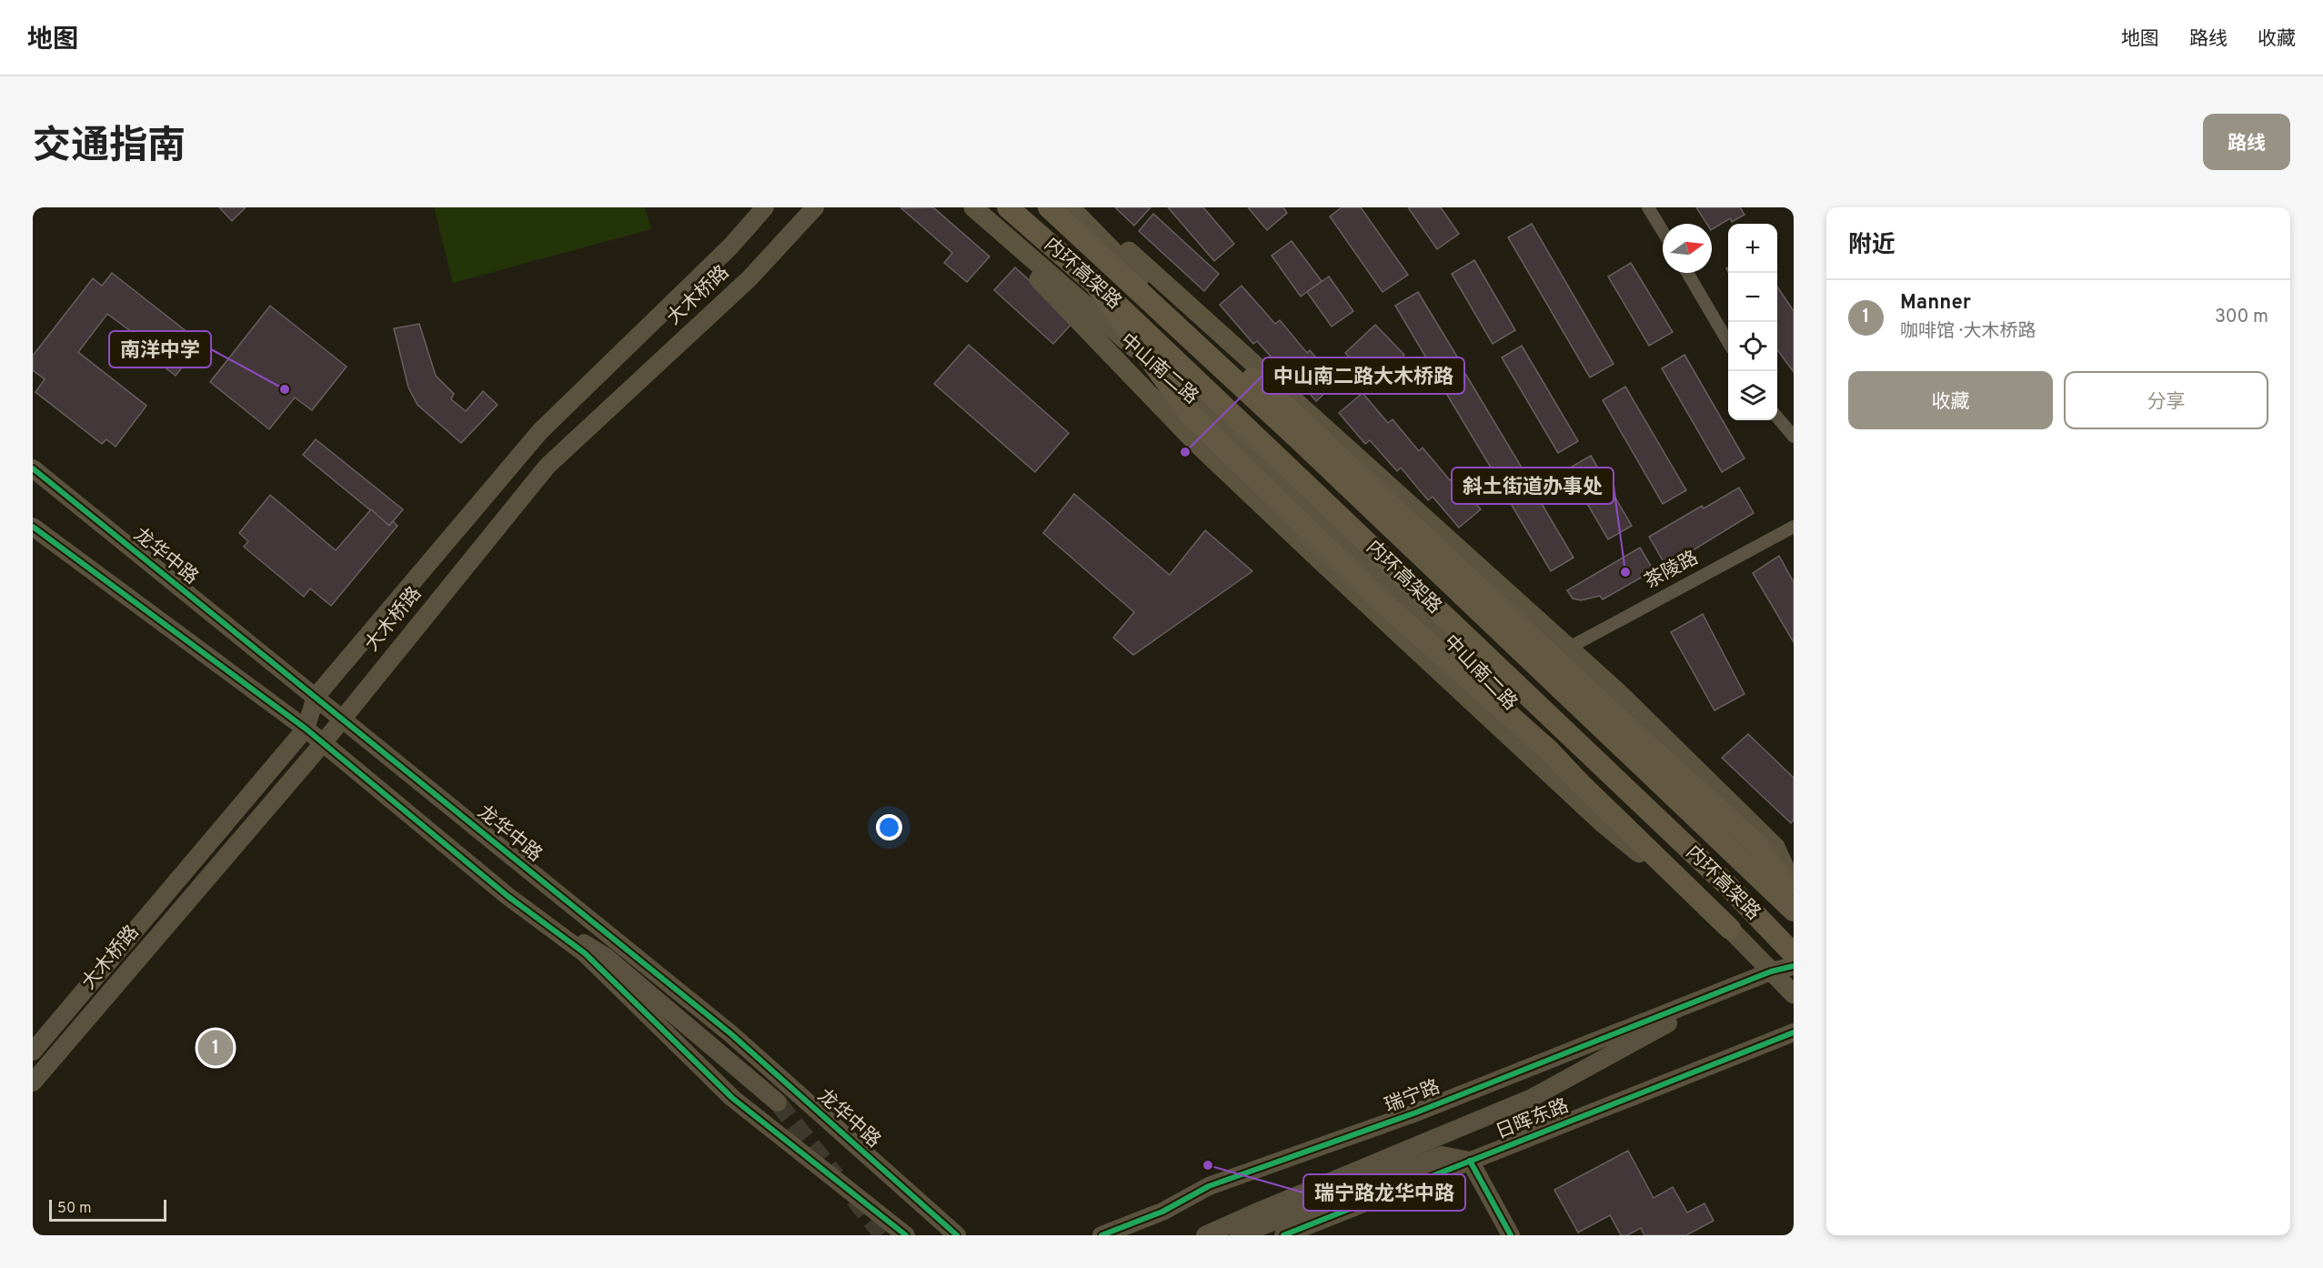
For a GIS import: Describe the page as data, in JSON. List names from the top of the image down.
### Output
{
  "streets": {
    "highway": ["内环高架路"],
    "main road": [
      "大木桥路",
      "中山南二路",
      "龙华中路",
      "瑞宁路",
      "日晖东路"
    ],
    "street": ["茶陵路"]
  },
  "crossings": [
    ["大木桥路", "龙华中路"]
  ],
  "places": [
    "南洋中学",
    "中山南二路大木桥路",
    "斜土街道办事处",
    "瑞宁路龙华中路"
  ],
  "scale_bar": "50 m",
  "north": "right",
  "page": {
    "header": "地图",
    "nav": ["地图", "路线", "收藏"],
    "title": "交通指南",
    "buttons": [
      "路线",
      ["收藏", "分享"]
    ],
    "heading": "附近",
    "map_buttons": ["+", "−"],
    "list": [
      {
        "mark": "1",
        "name": "Manner",
        "note": "咖啡馆 · 大木桥路",
        "value": "300 m"
      }
    ],
    "pins": "1",
    "scale": "50 m"
  }
}
